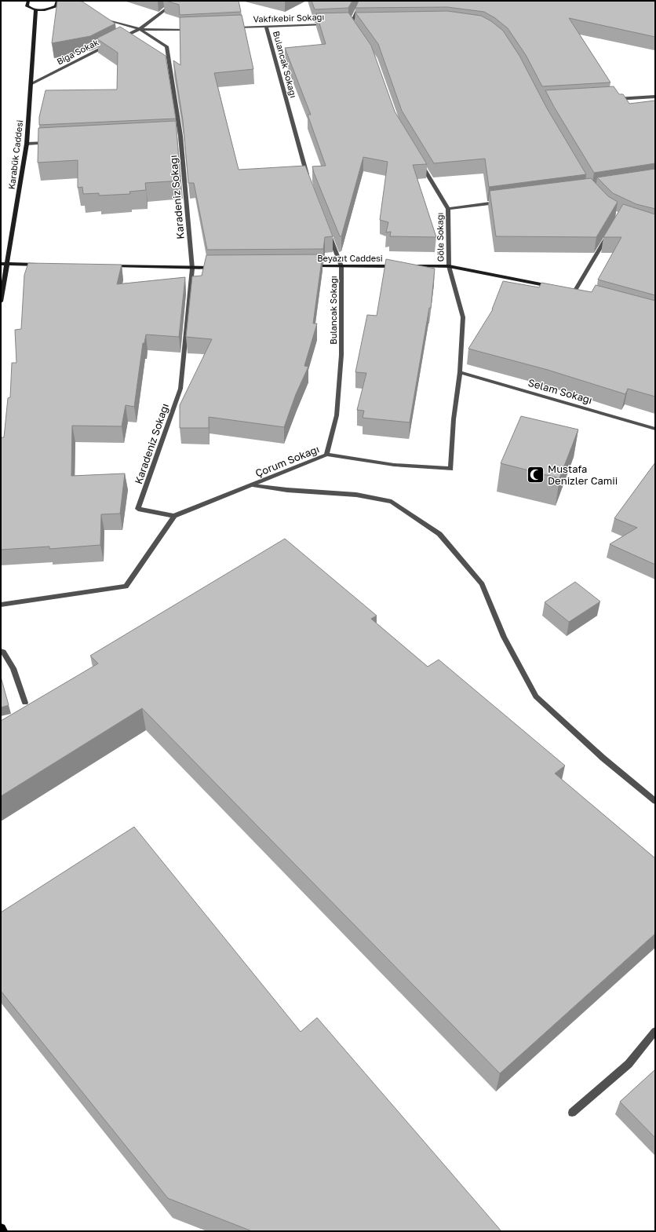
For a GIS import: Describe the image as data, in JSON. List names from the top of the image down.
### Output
{
  "streets": {
    "street": [
      "Vakfıkebir Sokağı",
      "Biga Sokak",
      "Bulancak Sokağı",
      "Karabük Caddesi",
      "Karadeniz Sokağı",
      "Göle Sokağı",
      "Beyazıt Caddesi",
      "Selam Sokağı",
      "Çorum Sokağı"
    ]
  },
  "crossings": [
    ["Vakfıkebir Sokağı", "Bulancak Sokağı"],
    ["Biga Sokak", "Karabük Caddesi"],
    ["Bulancak Sokağı", "Beyazıt Caddesi"],
    ["Bulancak Sokağı", "Çorum Sokağı"],
    ["Karadeniz Sokağı", "Çorum Sokağı"],
    ["Göle Sokağı", "Selam Sokağı"],
    ["Göle Sokağı", "Çorum Sokağı"]
  ],
  "places": {
    "mosque": ["Mustafa Denizler Camii"]
  }
}
